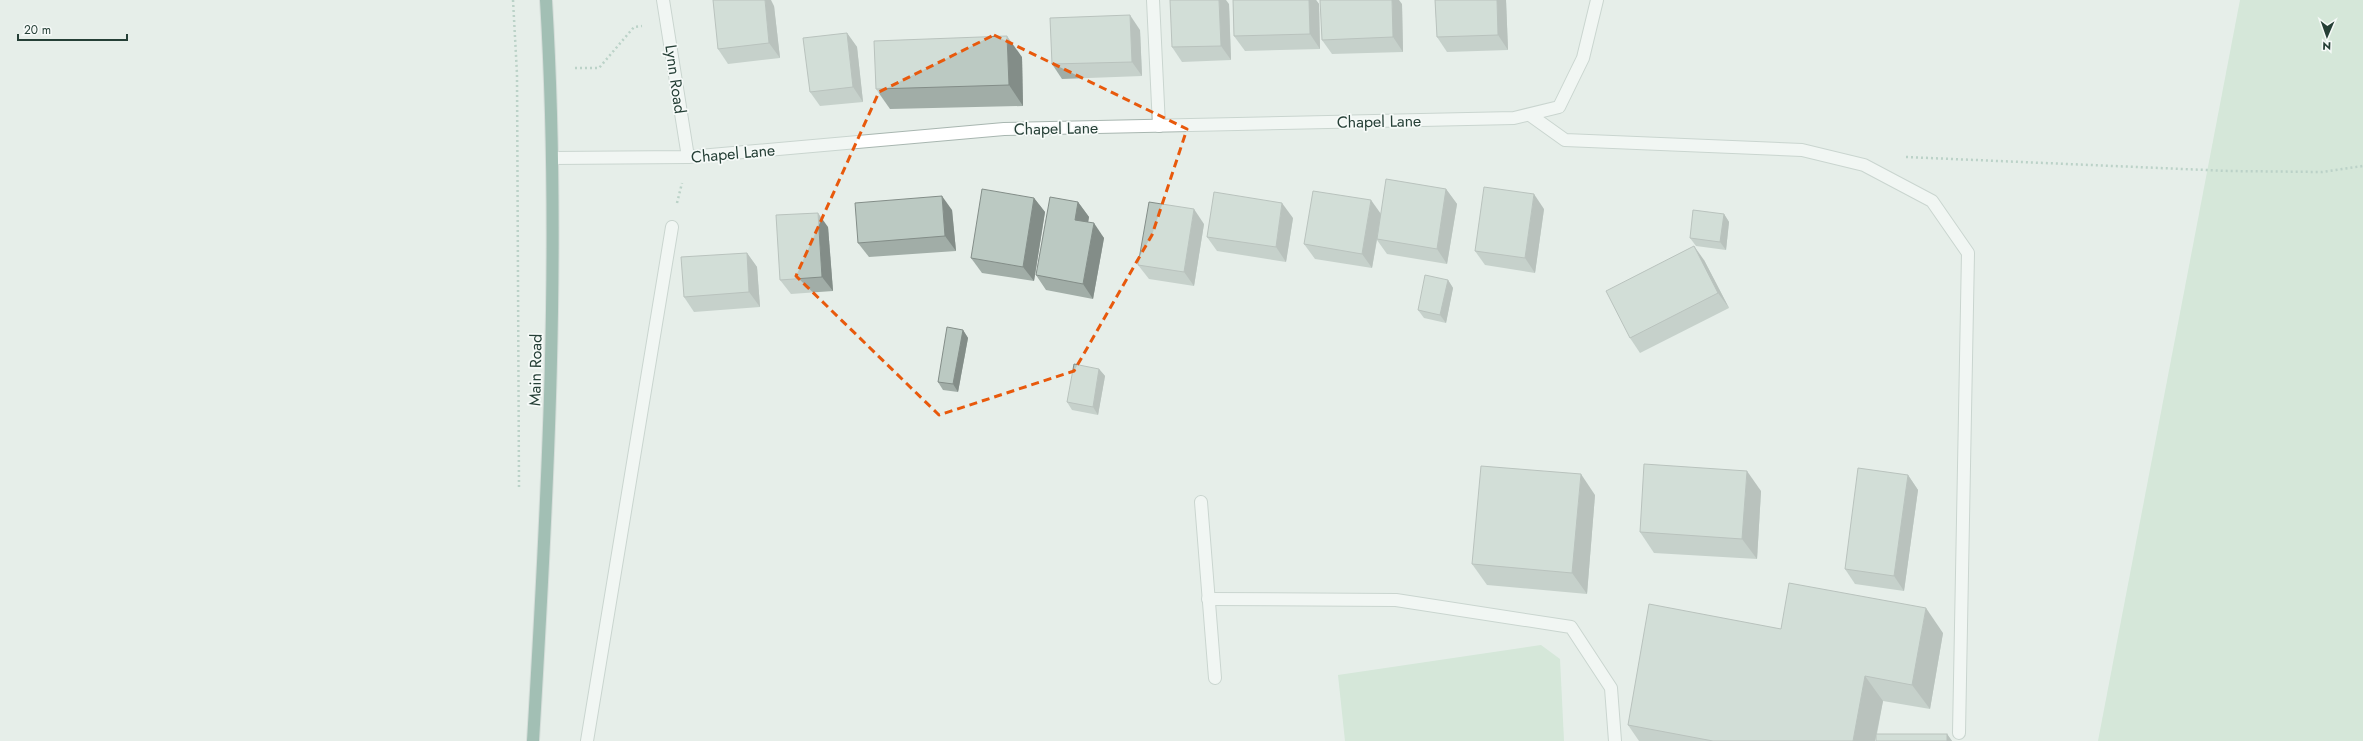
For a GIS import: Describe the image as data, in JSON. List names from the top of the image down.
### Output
{
  "streets": {
    "highway": ["Main Road"],
    "street": ["Lynn Road", "Chapel Lane"]
  },
  "crossings": [
    ["Lynn Road", "Chapel Lane"],
    ["Chapel Lane", "Main Road"]
  ],
  "scale_bar": "20 m",
  "north": "bottom"
}
